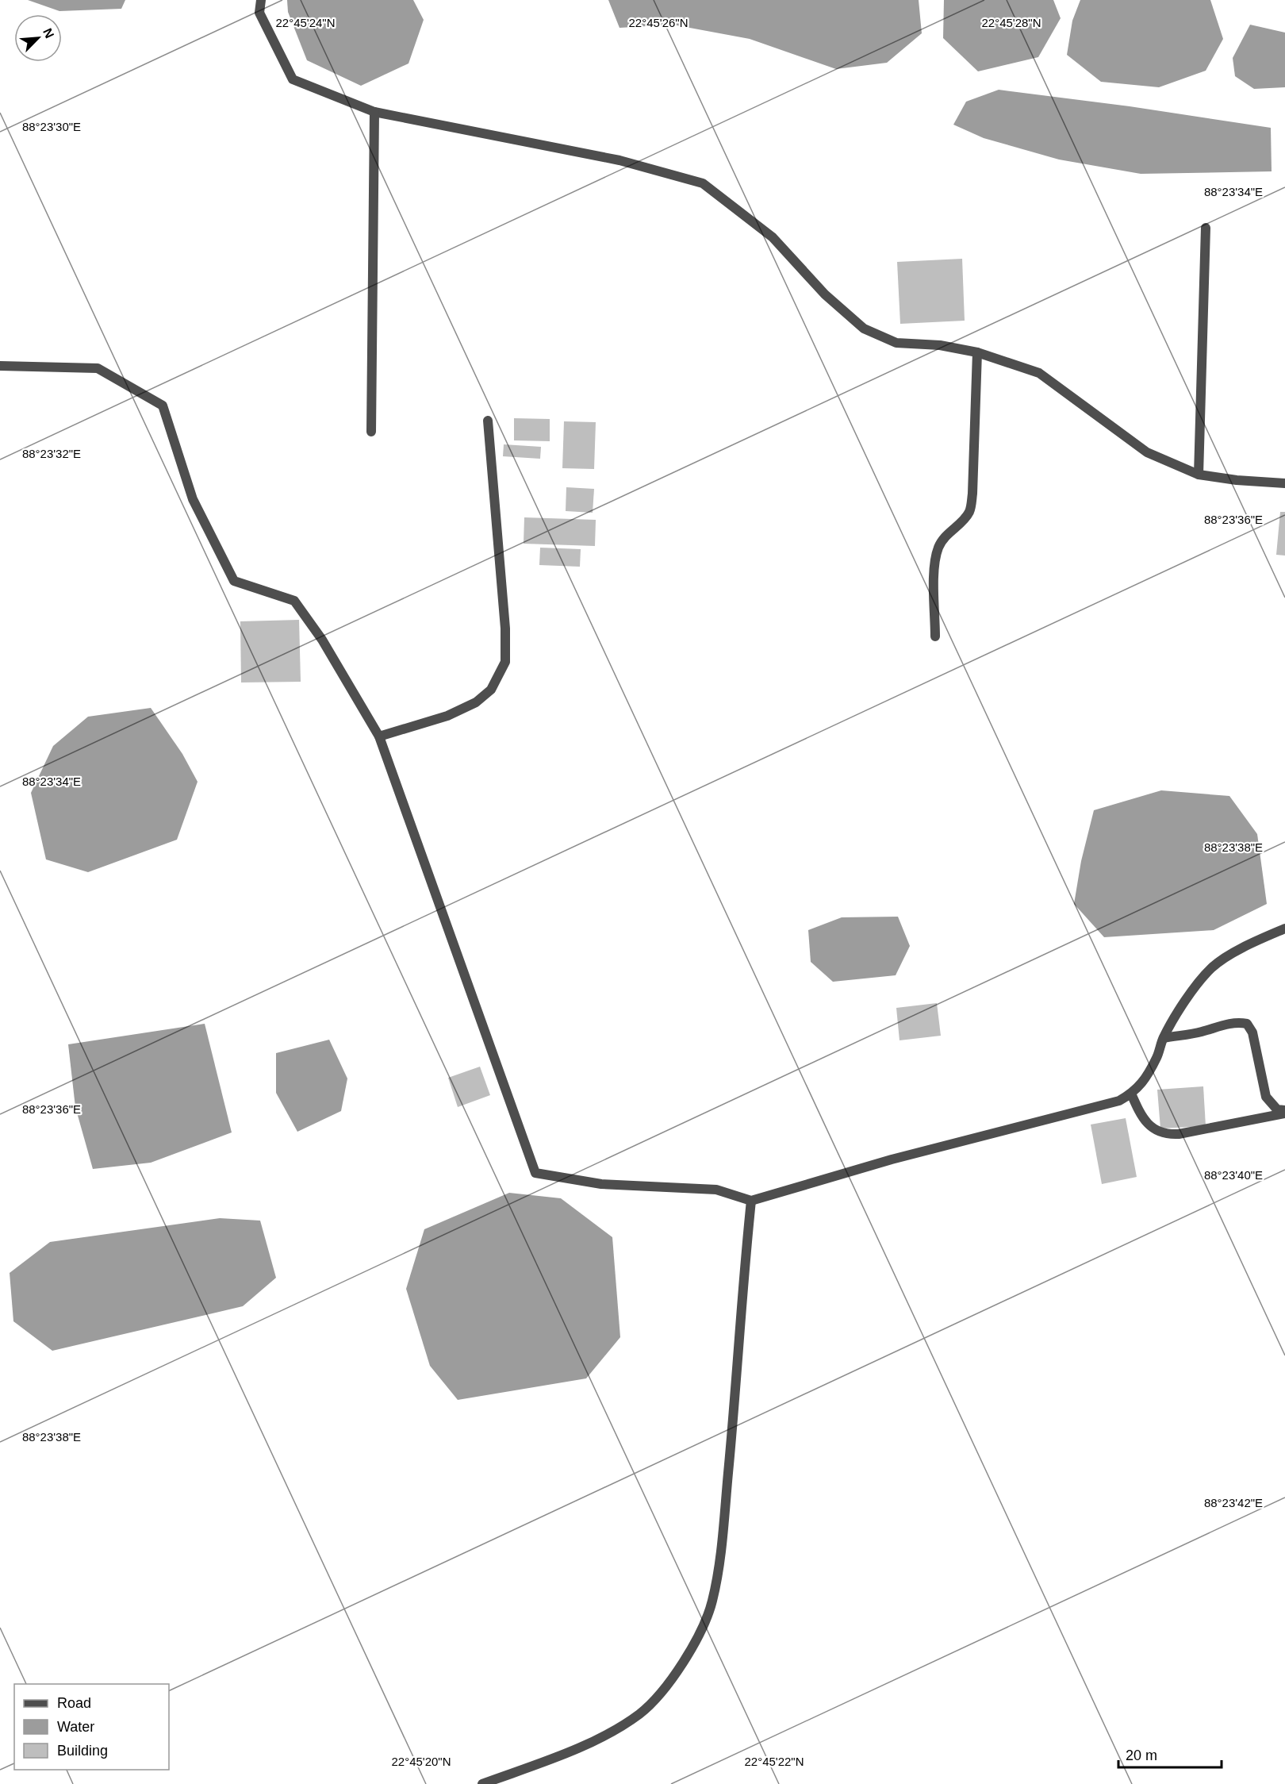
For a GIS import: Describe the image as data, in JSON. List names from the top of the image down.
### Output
{
  "legend": ["Road", "Water", "Building"],
  "scale_bar": "20 m",
  "north": "top right",
  "coordinates": [
    "22°45'24\"N",
    "22°45'26\"N",
    "22°45'28\"N",
    "88°23'30\"E",
    "88°23'34\"E",
    "88°23'32\"E",
    "88°23'36\"E",
    "88°23'38\"E",
    "88°23'40\"E",
    "88°23'42\"E",
    "22°45'20\"N",
    "22°45'22\"N"
  ]
}
